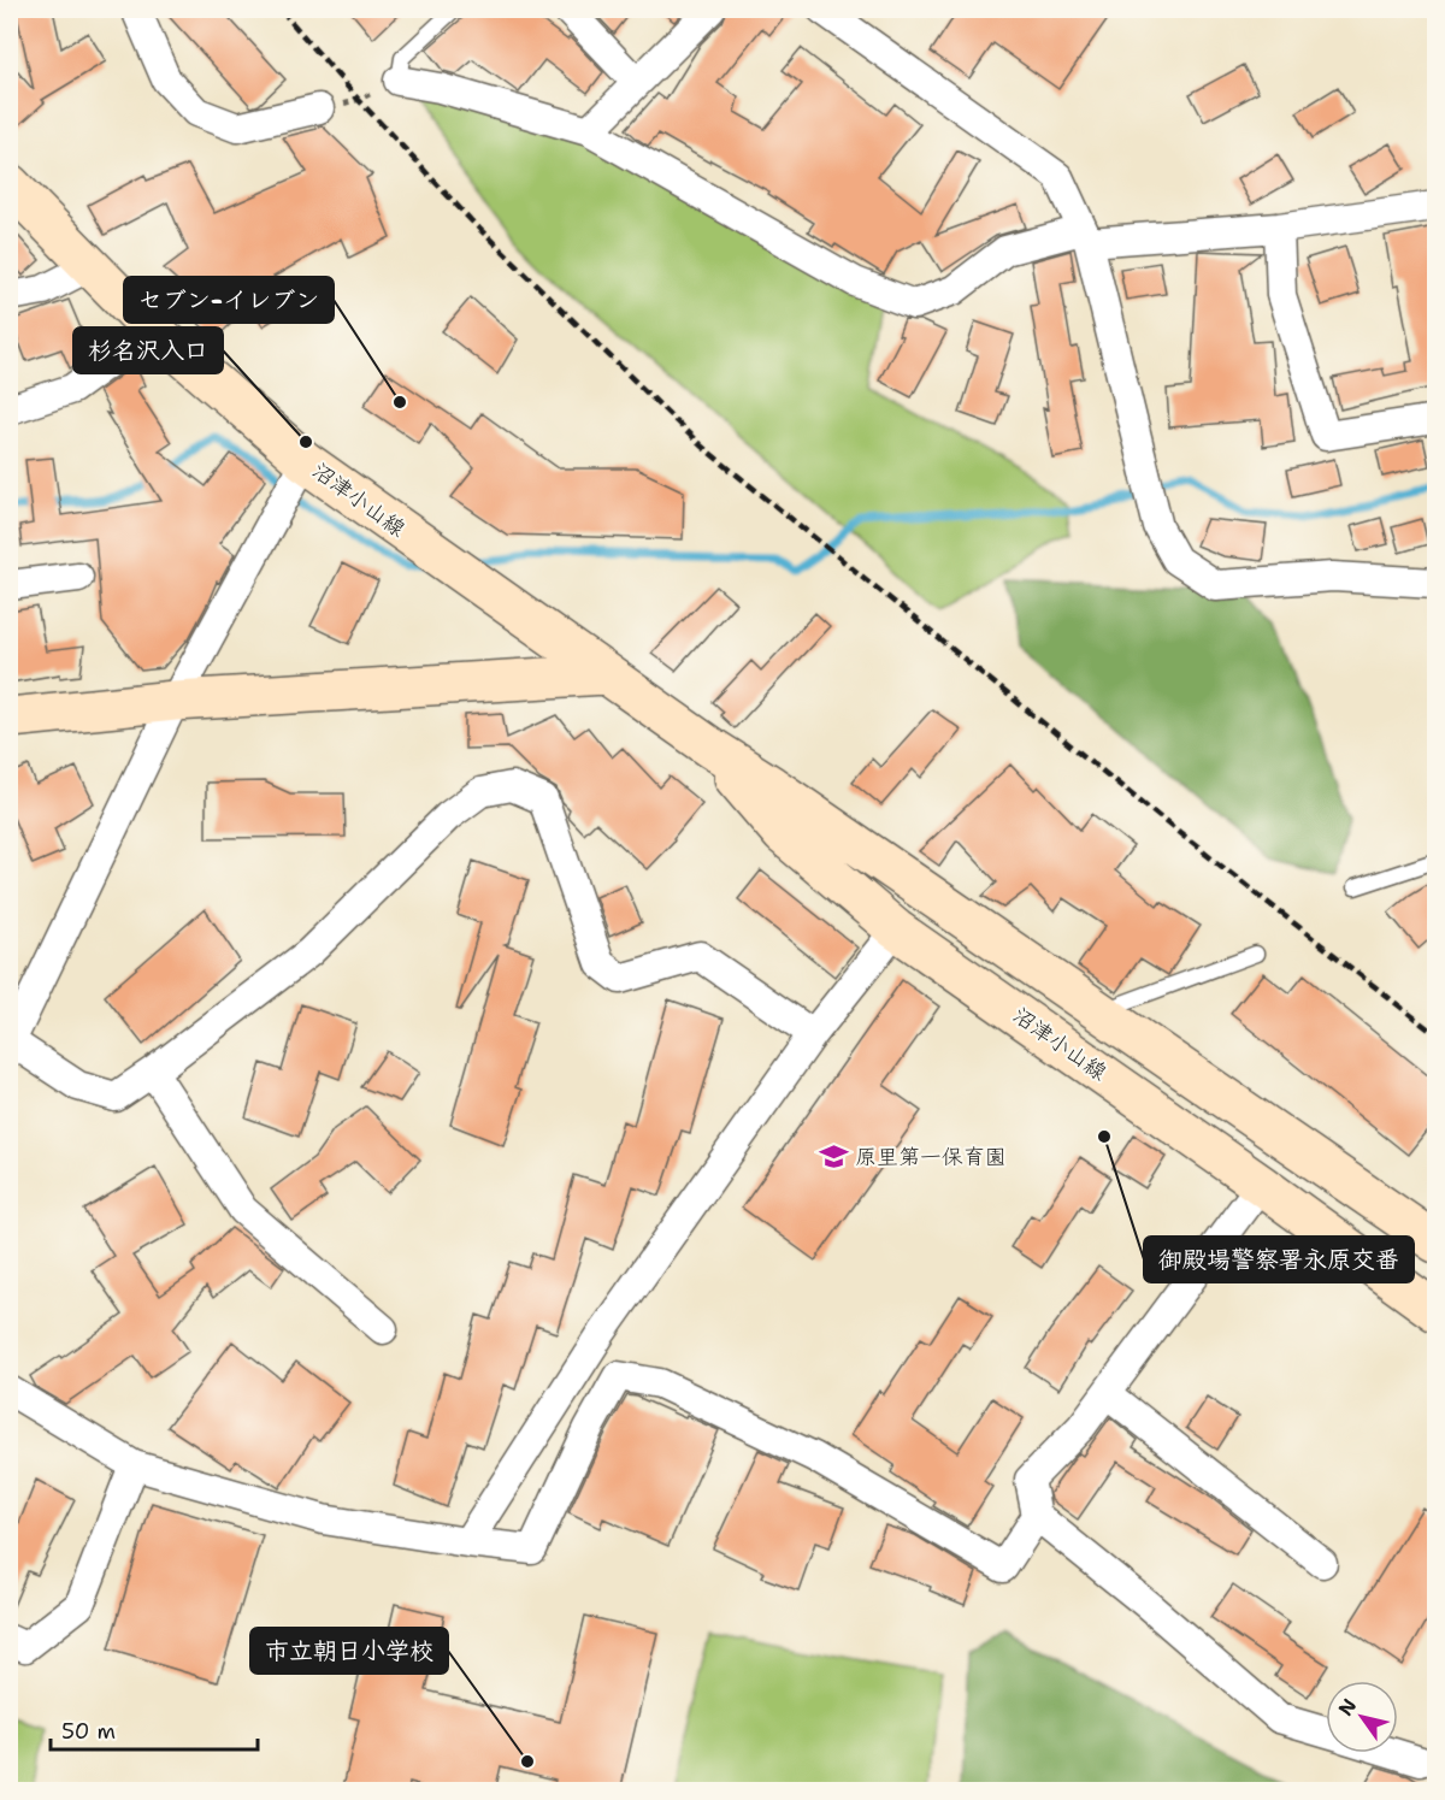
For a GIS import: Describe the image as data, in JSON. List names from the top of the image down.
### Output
{
  "streets": {
    "main road": ["沼津小山線"]
  },
  "places": {
    "other": [
      "セブン-イレブン",
      "杉名沢入口",
      "御殿場警察署永原交番",
      "市立朝日小学校"
    ],
    "school or university": ["原里第一保育園"]
  },
  "scale_bar": "50 m",
  "north": "top left"
}
